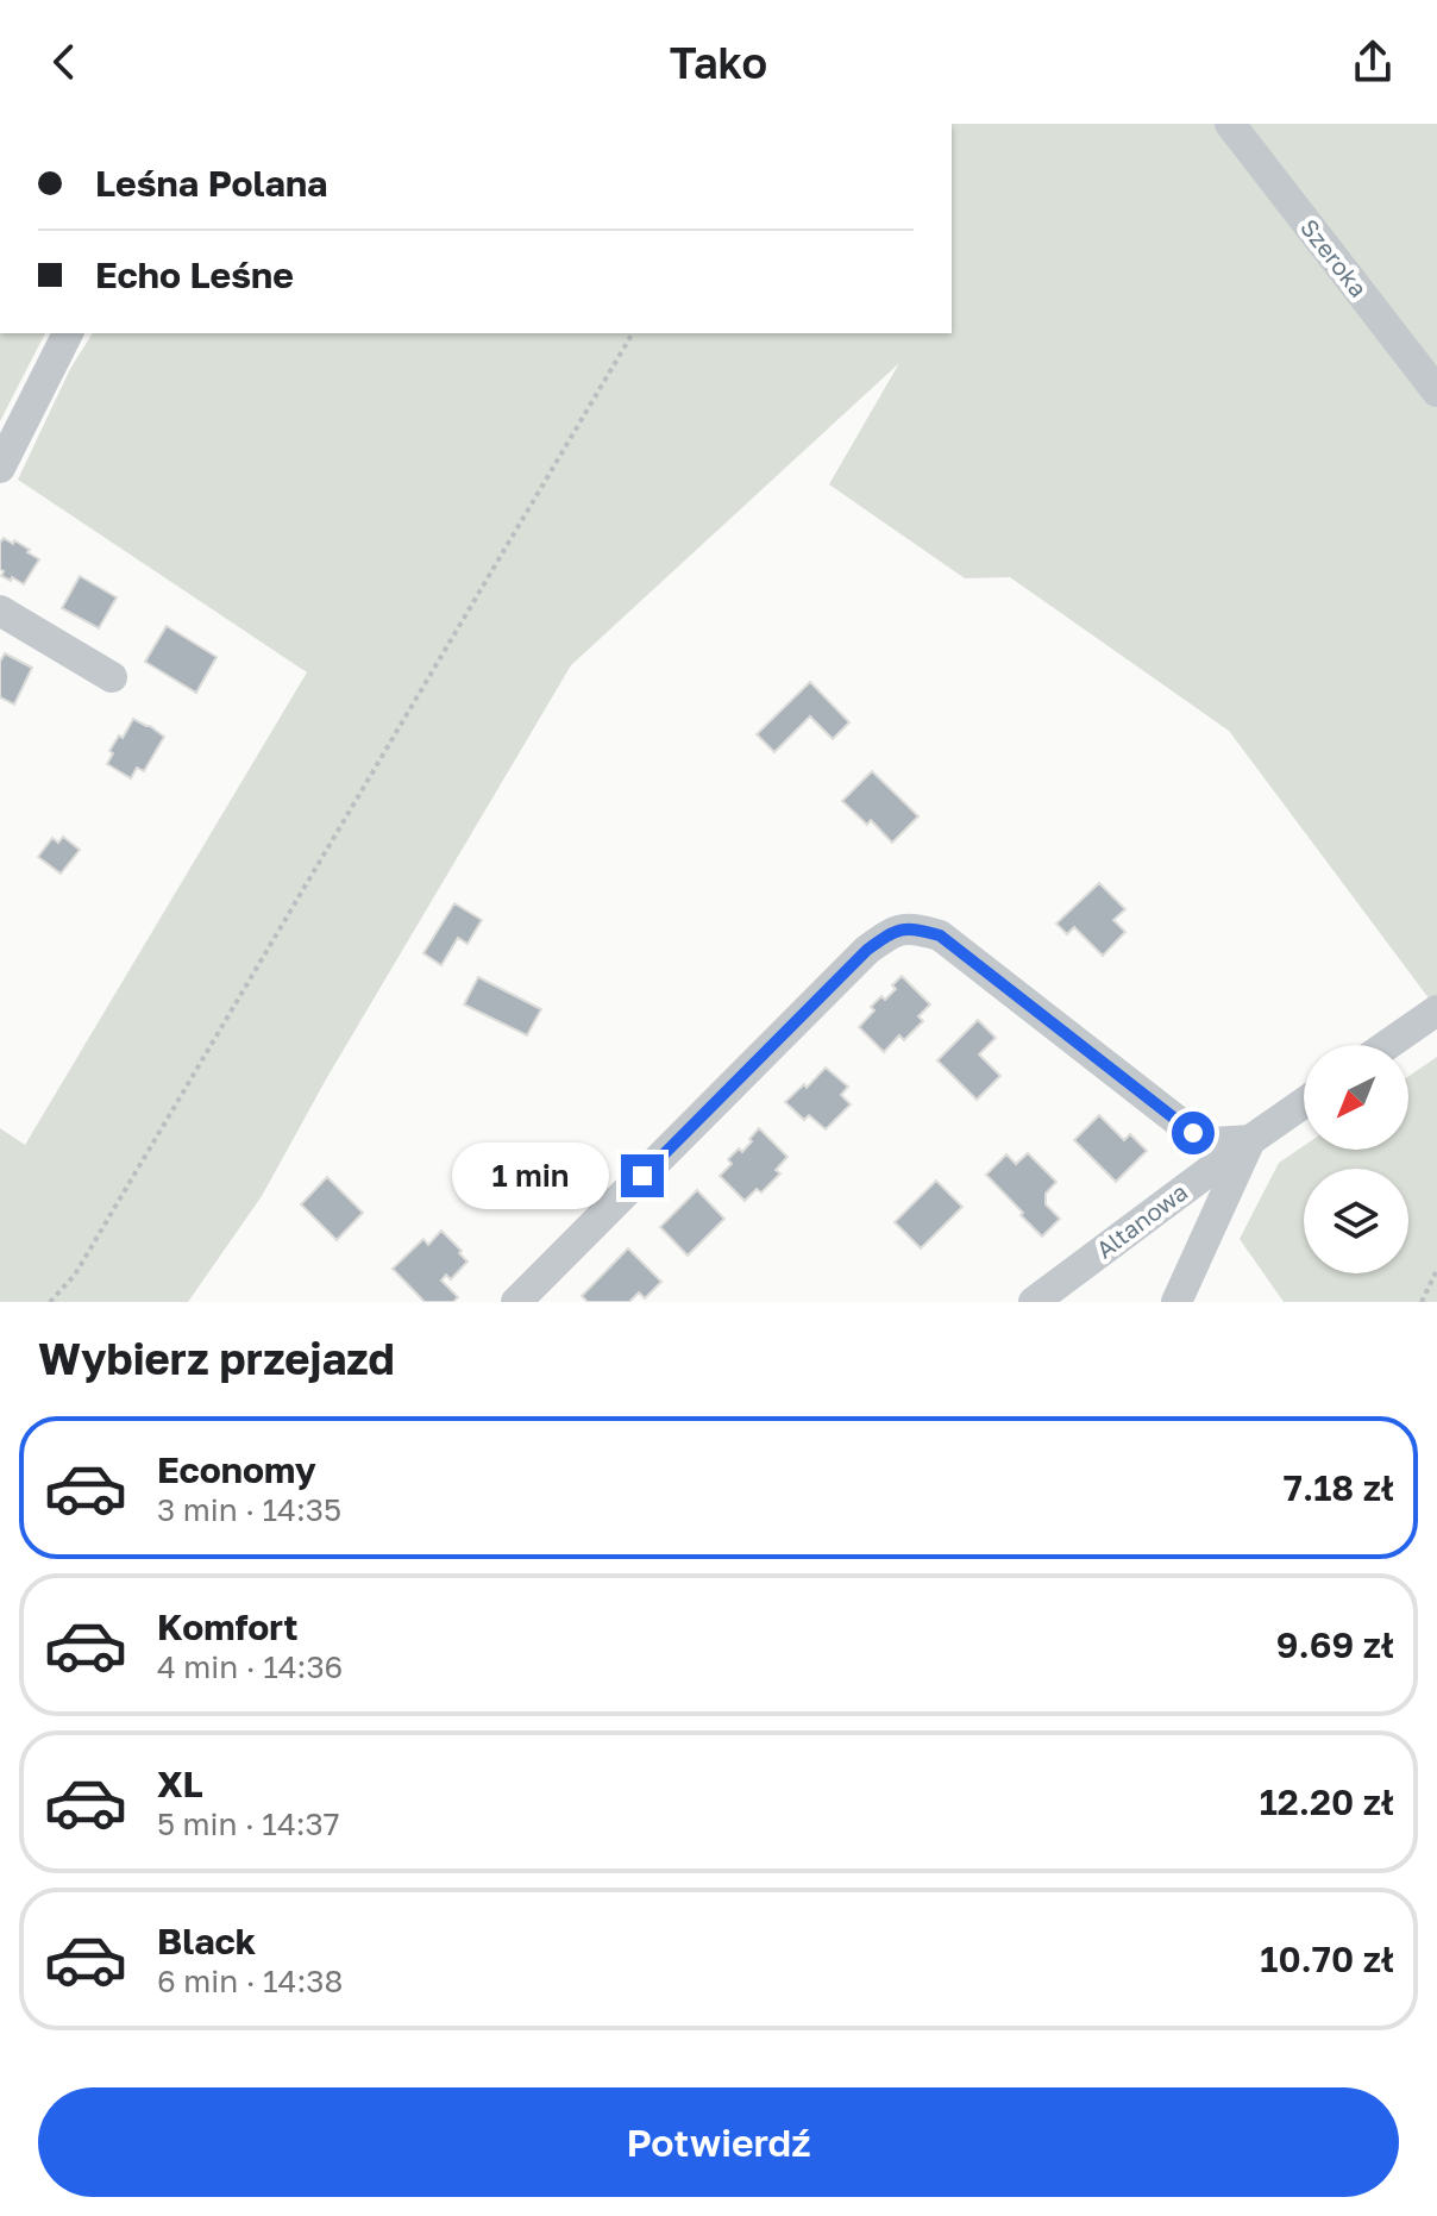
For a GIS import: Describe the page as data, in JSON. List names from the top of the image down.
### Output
{
  "streets": {
    "street": ["Szeroka", "Altanowa"]
  },
  "north": "bottom left",
  "page": {
    "header": "Tako",
    "banner": ["Leśna Polana", "Echo Leśne"],
    "bubble": "1 min",
    "heading": "Wybierz przejazd",
    "list": [
      {
        "name": "Economy",
        "note": "3 min · 14:35",
        "value": "7.18 zł"
      },
      {
        "name": "Komfort",
        "note": "4 min · 14:36",
        "value": "9.69 zł"
      },
      {
        "name": "XL",
        "note": "5 min · 14:37",
        "value": "12.20 zł"
      },
      {
        "name": "Black",
        "note": "6 min · 14:38",
        "value": "10.70 zł"
      }
    ],
    "buttons": "Potwierdź"
  }
}
